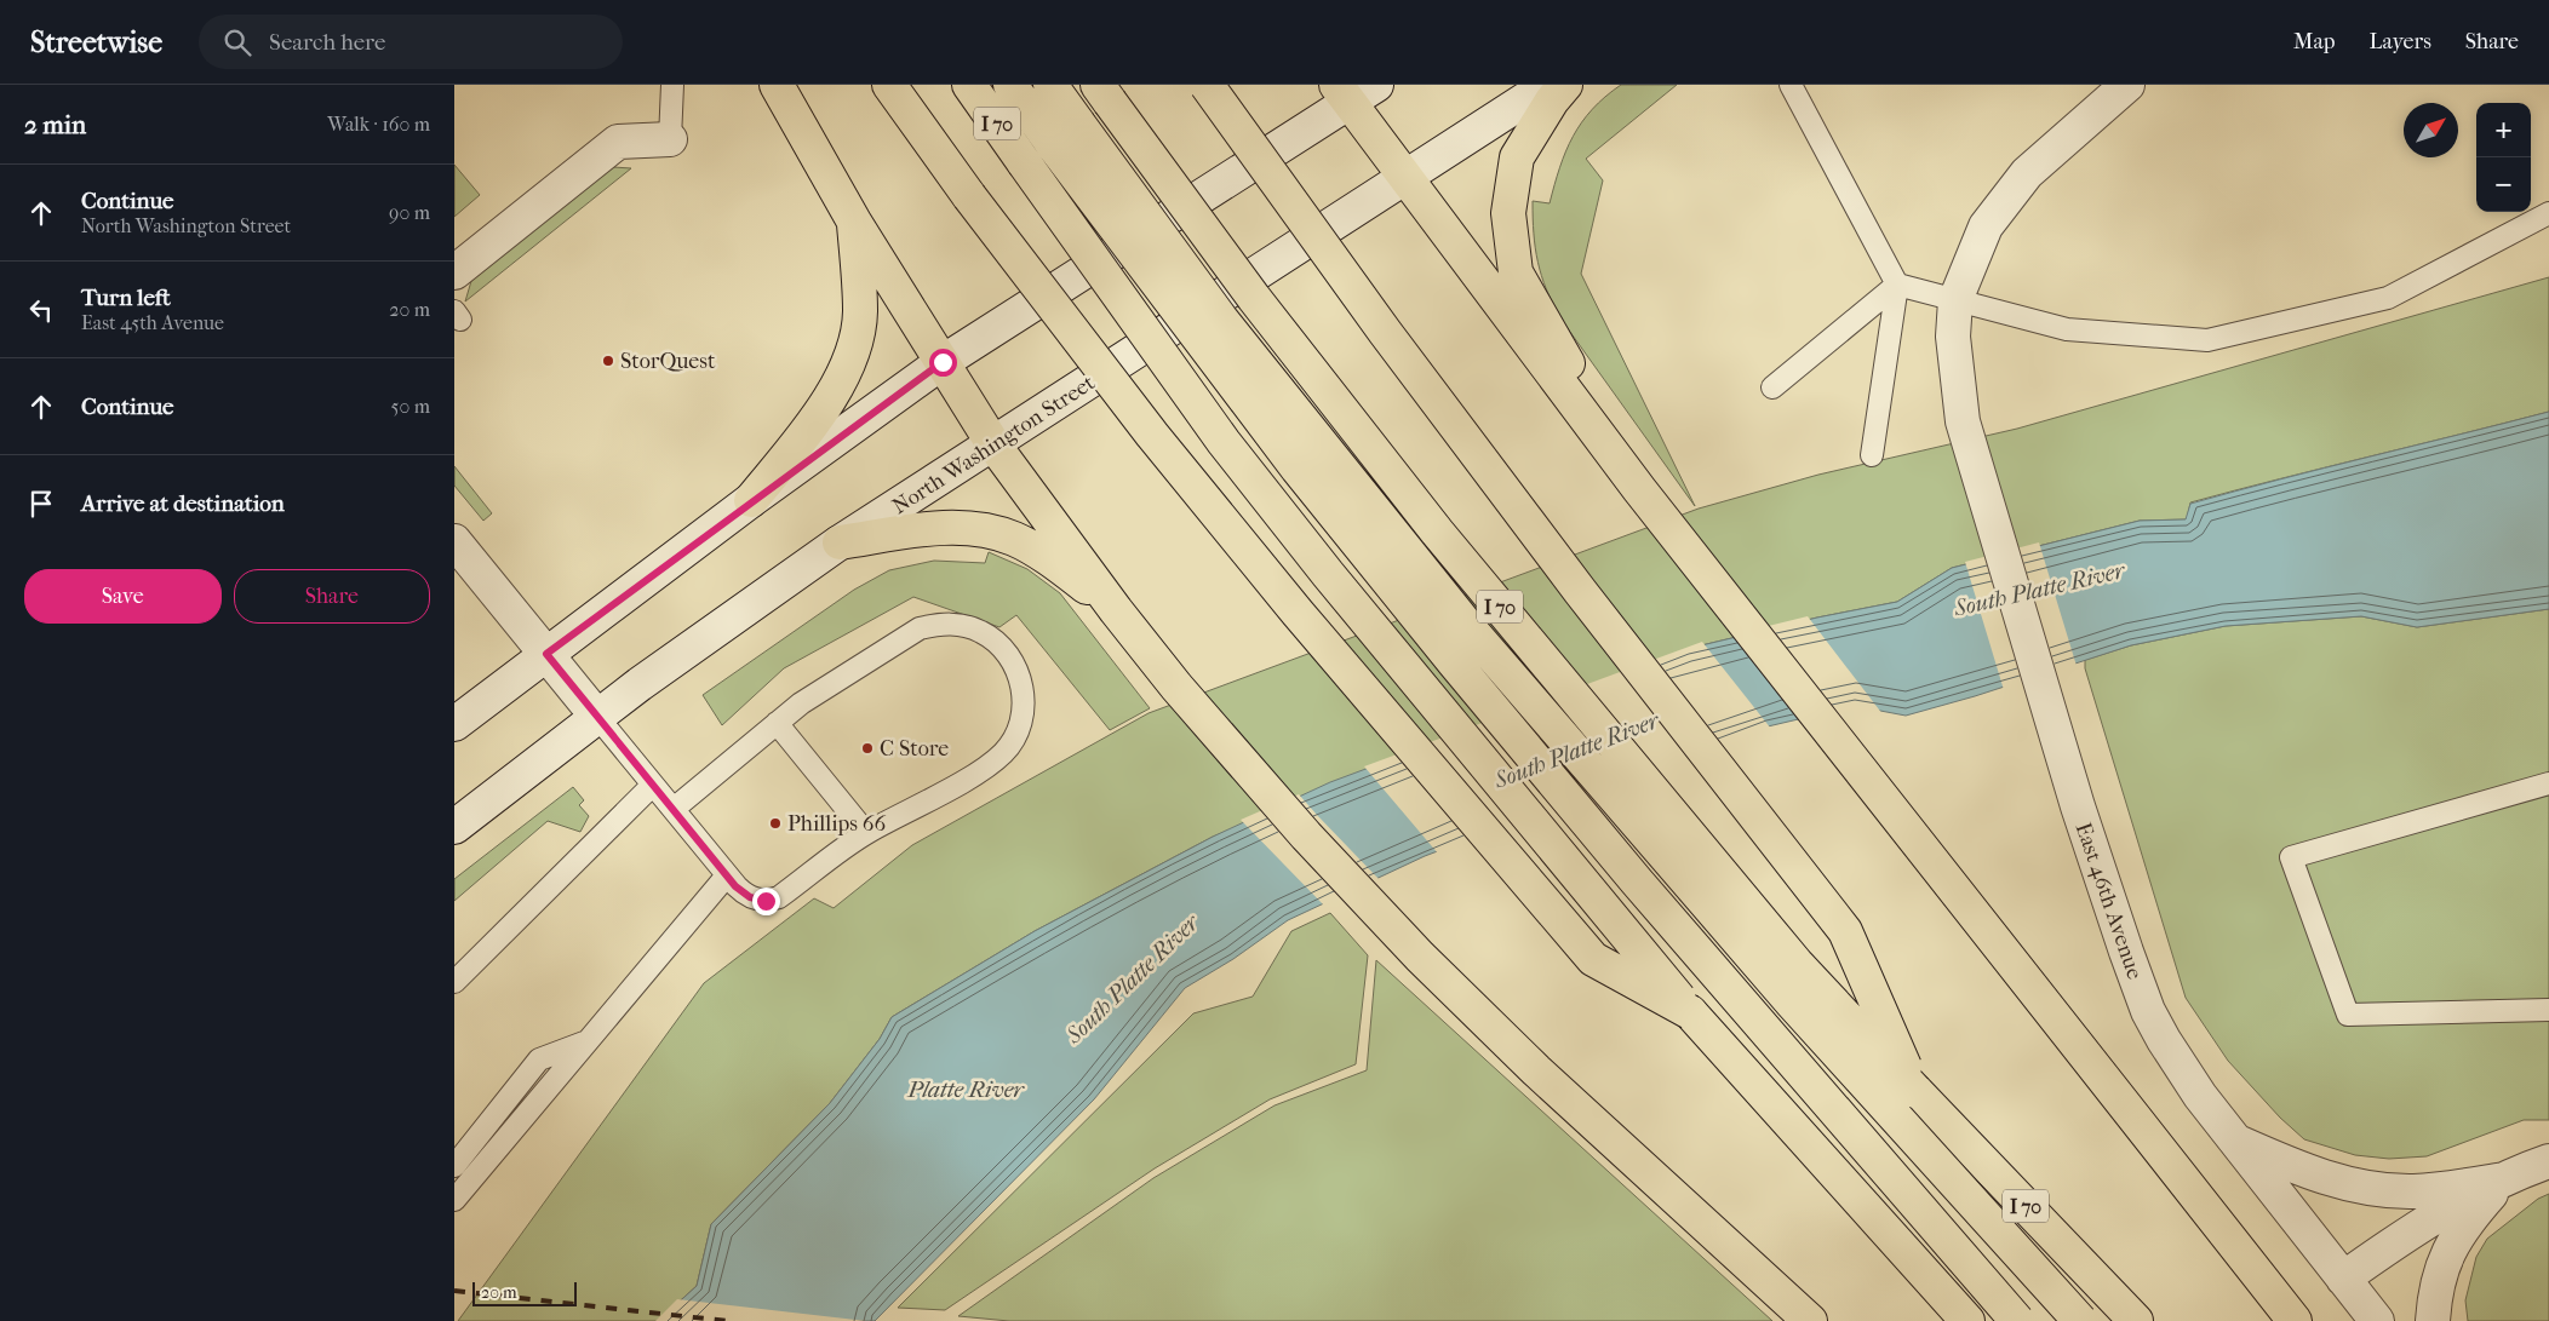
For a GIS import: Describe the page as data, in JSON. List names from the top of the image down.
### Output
{
  "streets": {
    "highway": ["I 70"],
    "street": ["North Washington Street", "East 46th Avenue"]
  },
  "water": ["South Platte River", "Platte River"],
  "places": ["StorQuest", "C Store", "Phillips 66"],
  "scale_bar": "20 m",
  "north": "top right",
  "page": {
    "header": "Streetwise",
    "search": "Search here",
    "nav": ["Map", "Layers", "Share"],
    "heading": ["2 min", "Walk · 160 m"],
    "map_buttons": ["+", "−"],
    "list": [
      ["Continue", "North Washington Street", "90 m"],
      ["Turn left", "East 45th Avenue", "20 m"],
      ["Continue", "50 m"],
      "Arrive at destination"
    ],
    "buttons": ["Save", "Share"],
    "scale": "20 m"
  }
}
